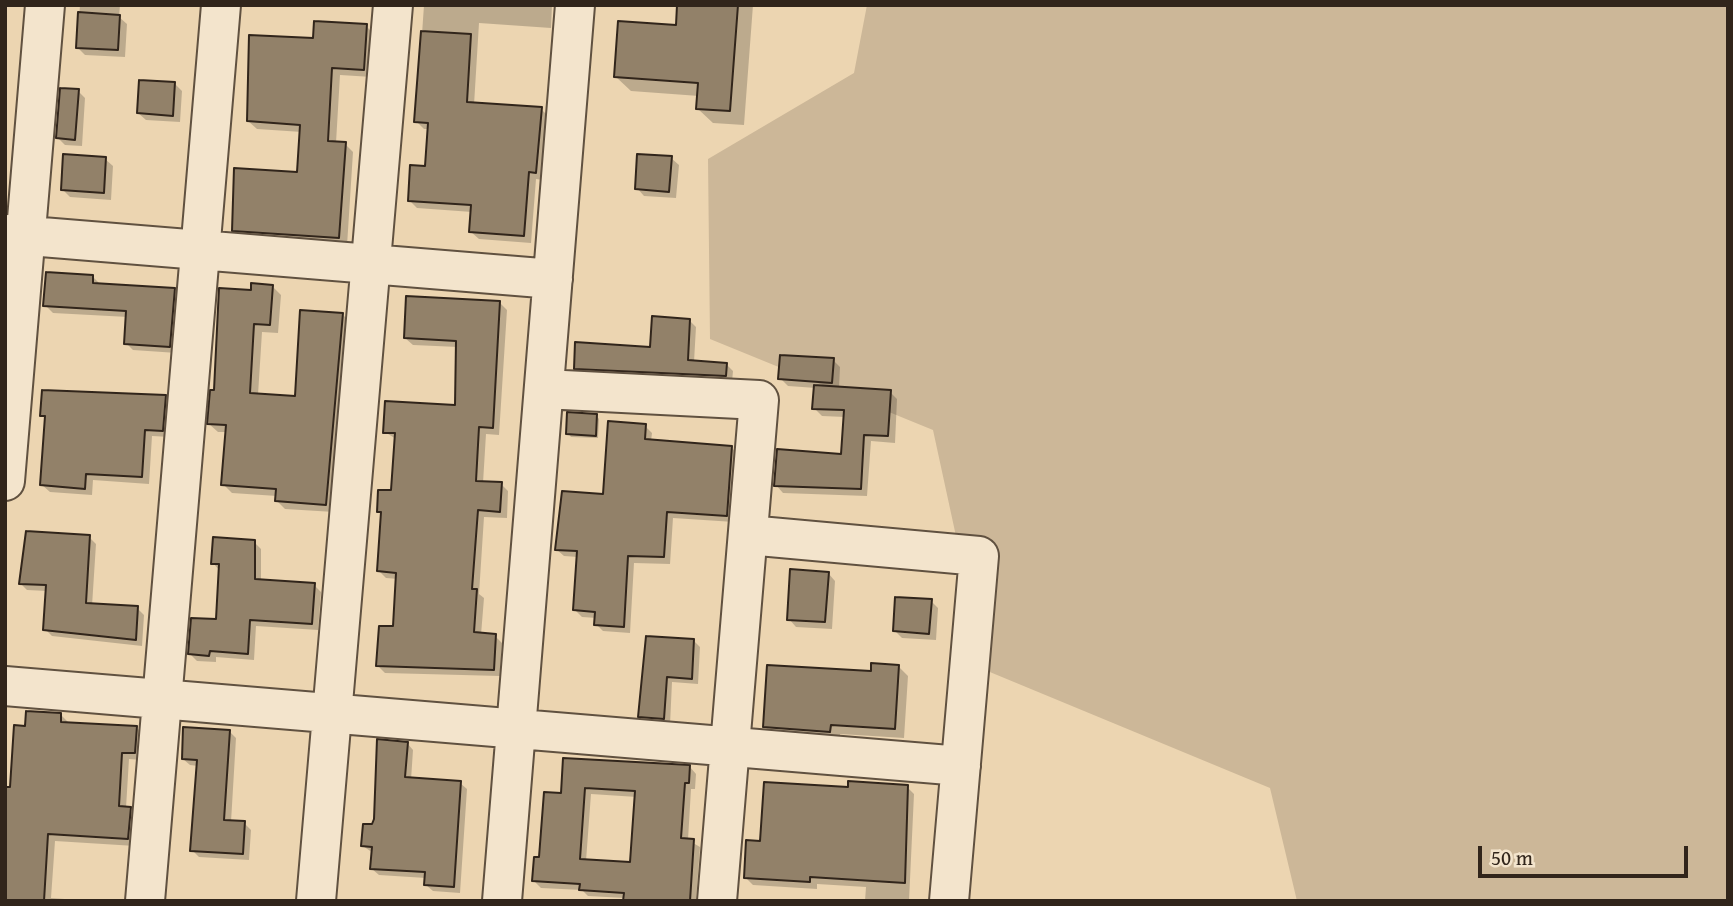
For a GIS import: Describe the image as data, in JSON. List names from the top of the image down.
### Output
{
  "scale_bar": "50 m"
}
